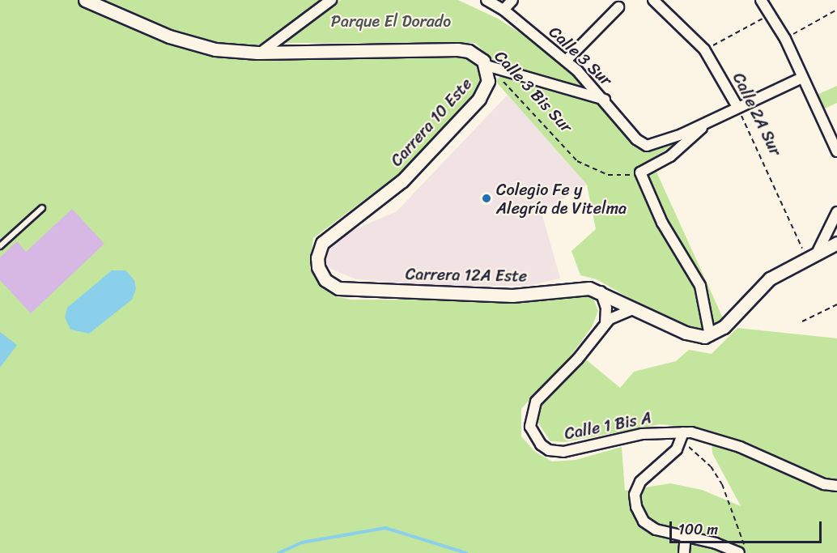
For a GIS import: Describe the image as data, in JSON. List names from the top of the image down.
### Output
{
  "streets": {
    "street": [
      "Calle 3 Sur",
      "Calle 3 Bis Sur",
      "Calle 2A Sur",
      "Carrera 10 Este",
      "Carrera 12A Este",
      "Calle 1 Bis A"
    ]
  },
  "crossings": [
    ["Calle 3 Sur", "Carrera 10 Este"],
    ["Calle 3 Bis Sur", "Carrera 10 Este"],
    ["Carrera 10 Este", "Carrera 12A Este"]
  ],
  "parks": ["Parque El Dorado"],
  "places": ["Colegio Fe y Alegría de Vitelma"],
  "scale_bar": "100 m"
}
